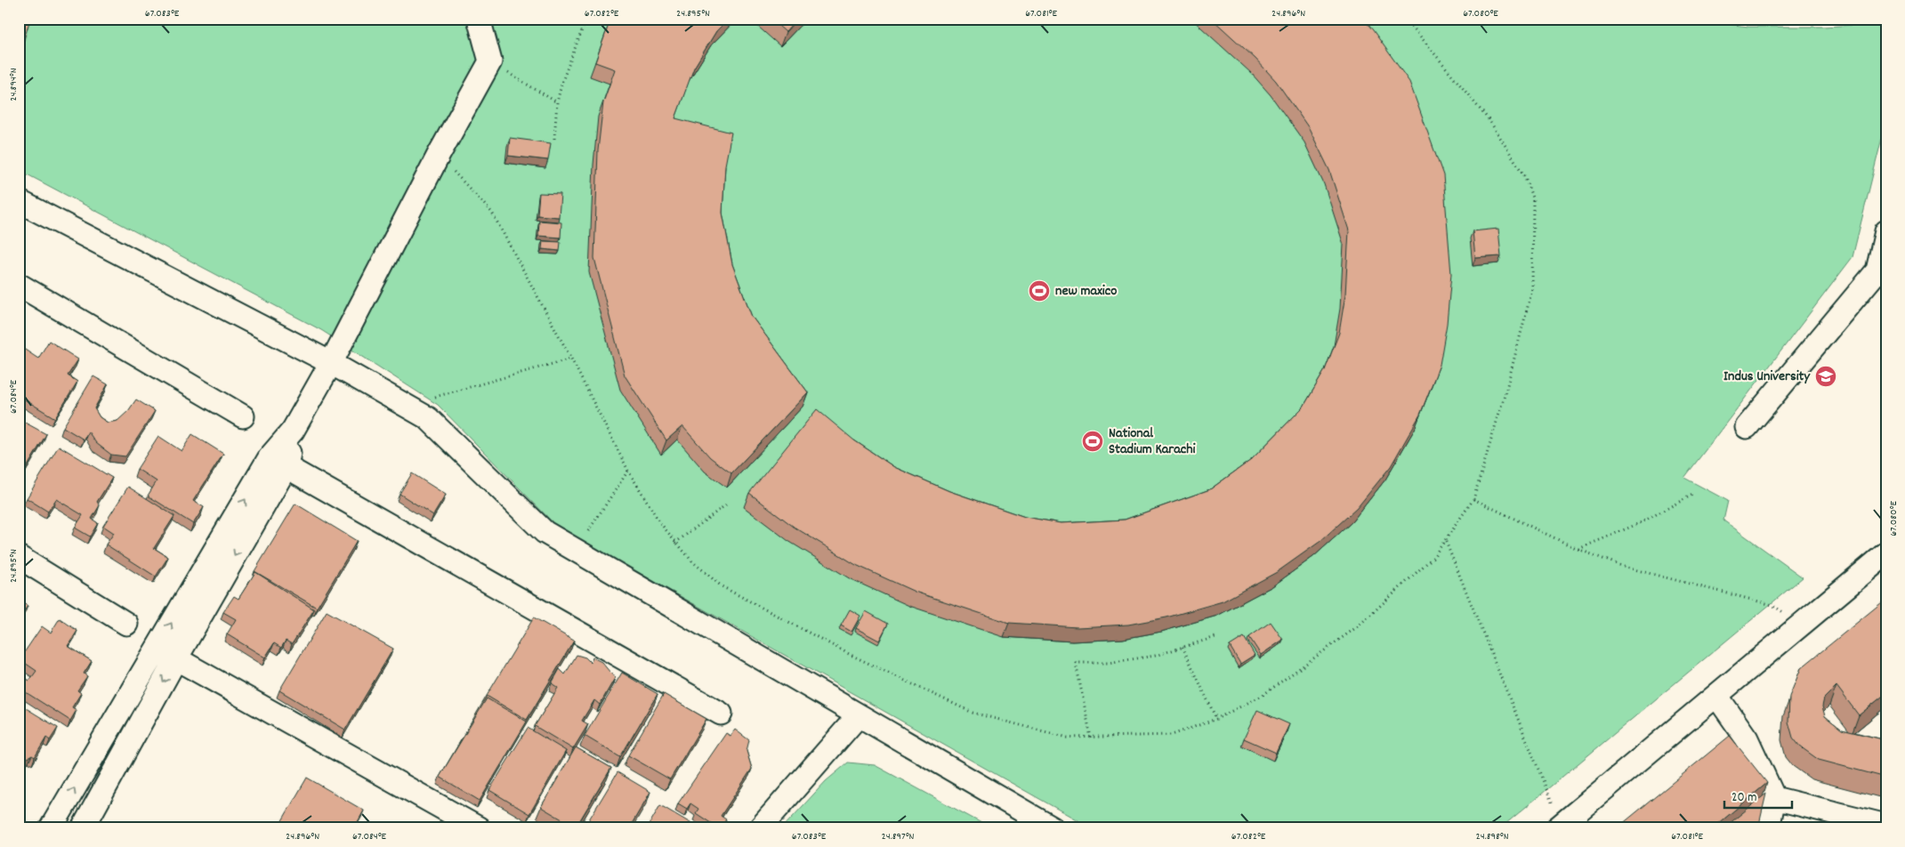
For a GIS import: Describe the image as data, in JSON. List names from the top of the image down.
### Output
{
  "places": {
    "sports": ["new maxico", "National Stadium Karachi"],
    "school or university": ["Indus University"]
  },
  "scale_bar": "20 m",
  "coordinates": [
    "67.083°E",
    "67.082°E",
    "24.895°N",
    "67.081°E",
    "24.896°N",
    "67.080°E",
    "24.894°N",
    "67.084°E",
    "24.897°N",
    "24.898°N"
  ]
}
